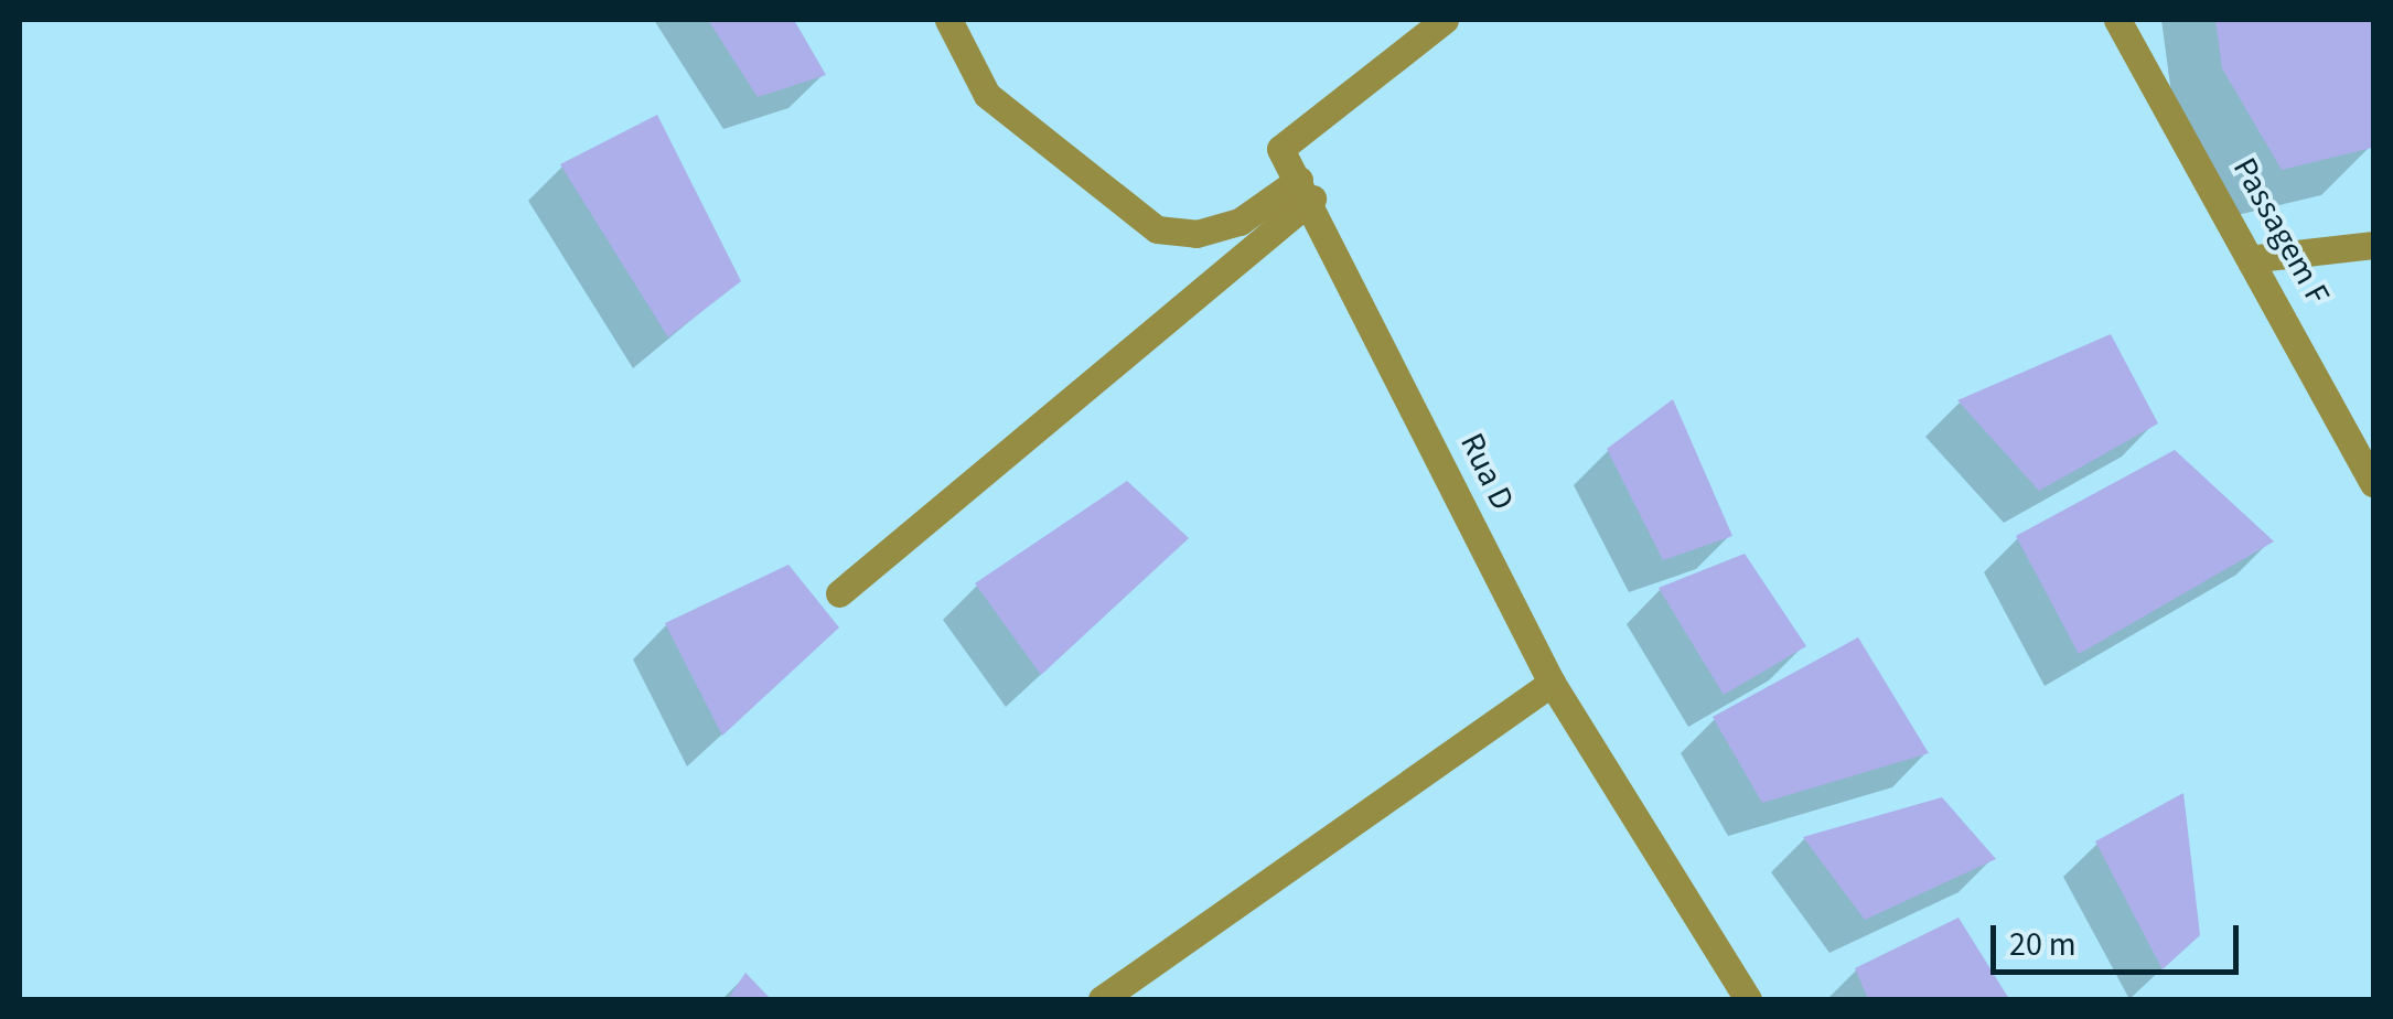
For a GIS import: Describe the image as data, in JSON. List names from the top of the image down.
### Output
{
  "streets": {
    "street": ["Passagem F", "Rua D"]
  },
  "scale_bar": "20 m"
}
